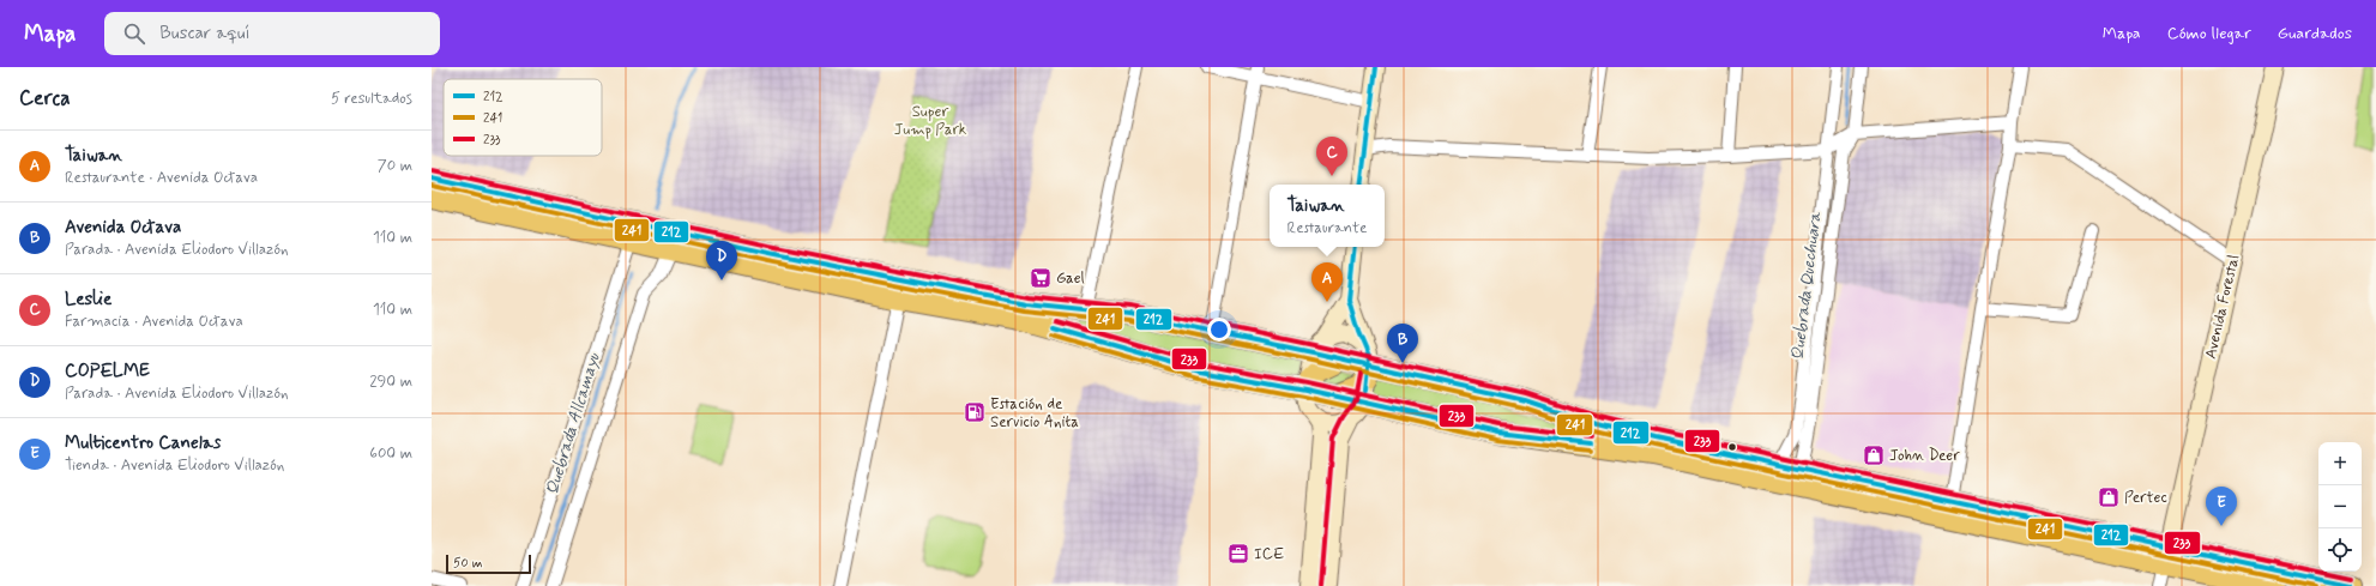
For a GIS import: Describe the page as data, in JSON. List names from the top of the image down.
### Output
{
  "streets": {
    "main road": ["Avenida Forestal"]
  },
  "water": ["Quebrada Quechuara", "Quebrada Allcamayu"],
  "parks": ["Super Jump Park"],
  "places": {
    "supermarket": ["Gael"],
    "fuel station": ["Estación de Servicio Anita"],
    "shop": ["John Deer", "Pertec"],
    "office": ["ICE"]
  },
  "lines": ["transit line 212", "transit line 233", "transit line 241"],
  "legend": ["212", "241", "233"],
  "scale_bar": "50 m",
  "page": {
    "header": "Mapa",
    "search": "Buscar aquí",
    "nav": ["Mapa", "Cómo llegar", "Guardados"],
    "heading": ["Cerca", "5 resultados"],
    "list": [
      {
        "mark": "A",
        "name": "Taiwan",
        "note": "Restaurante · Avenida Octava",
        "value": "70 m"
      },
      {
        "mark": "B",
        "name": "Avenida Octava",
        "note": "Parada · Avenida Eliodoro Villazón",
        "value": "110 m"
      },
      {
        "mark": "C",
        "name": "Leslie",
        "note": "Farmacia · Avenida Octava",
        "value": "110 m"
      },
      {
        "mark": "D",
        "name": "COPELME",
        "note": "Parada · Avenida Eliodoro Villazón",
        "value": "290 m"
      },
      {
        "mark": "E",
        "name": "Multicentro Canelas",
        "note": "Tienda · Avenida Eliodoro Villazón",
        "value": "600 m"
      }
    ],
    "pins": [
      "C",
      "D",
      "A",
      "B",
      "E"
    ],
    "popup": ["Taiwan", "Restaurante"],
    "map_buttons": ["+", "−"],
    "scale": "50 m"
  }
}
